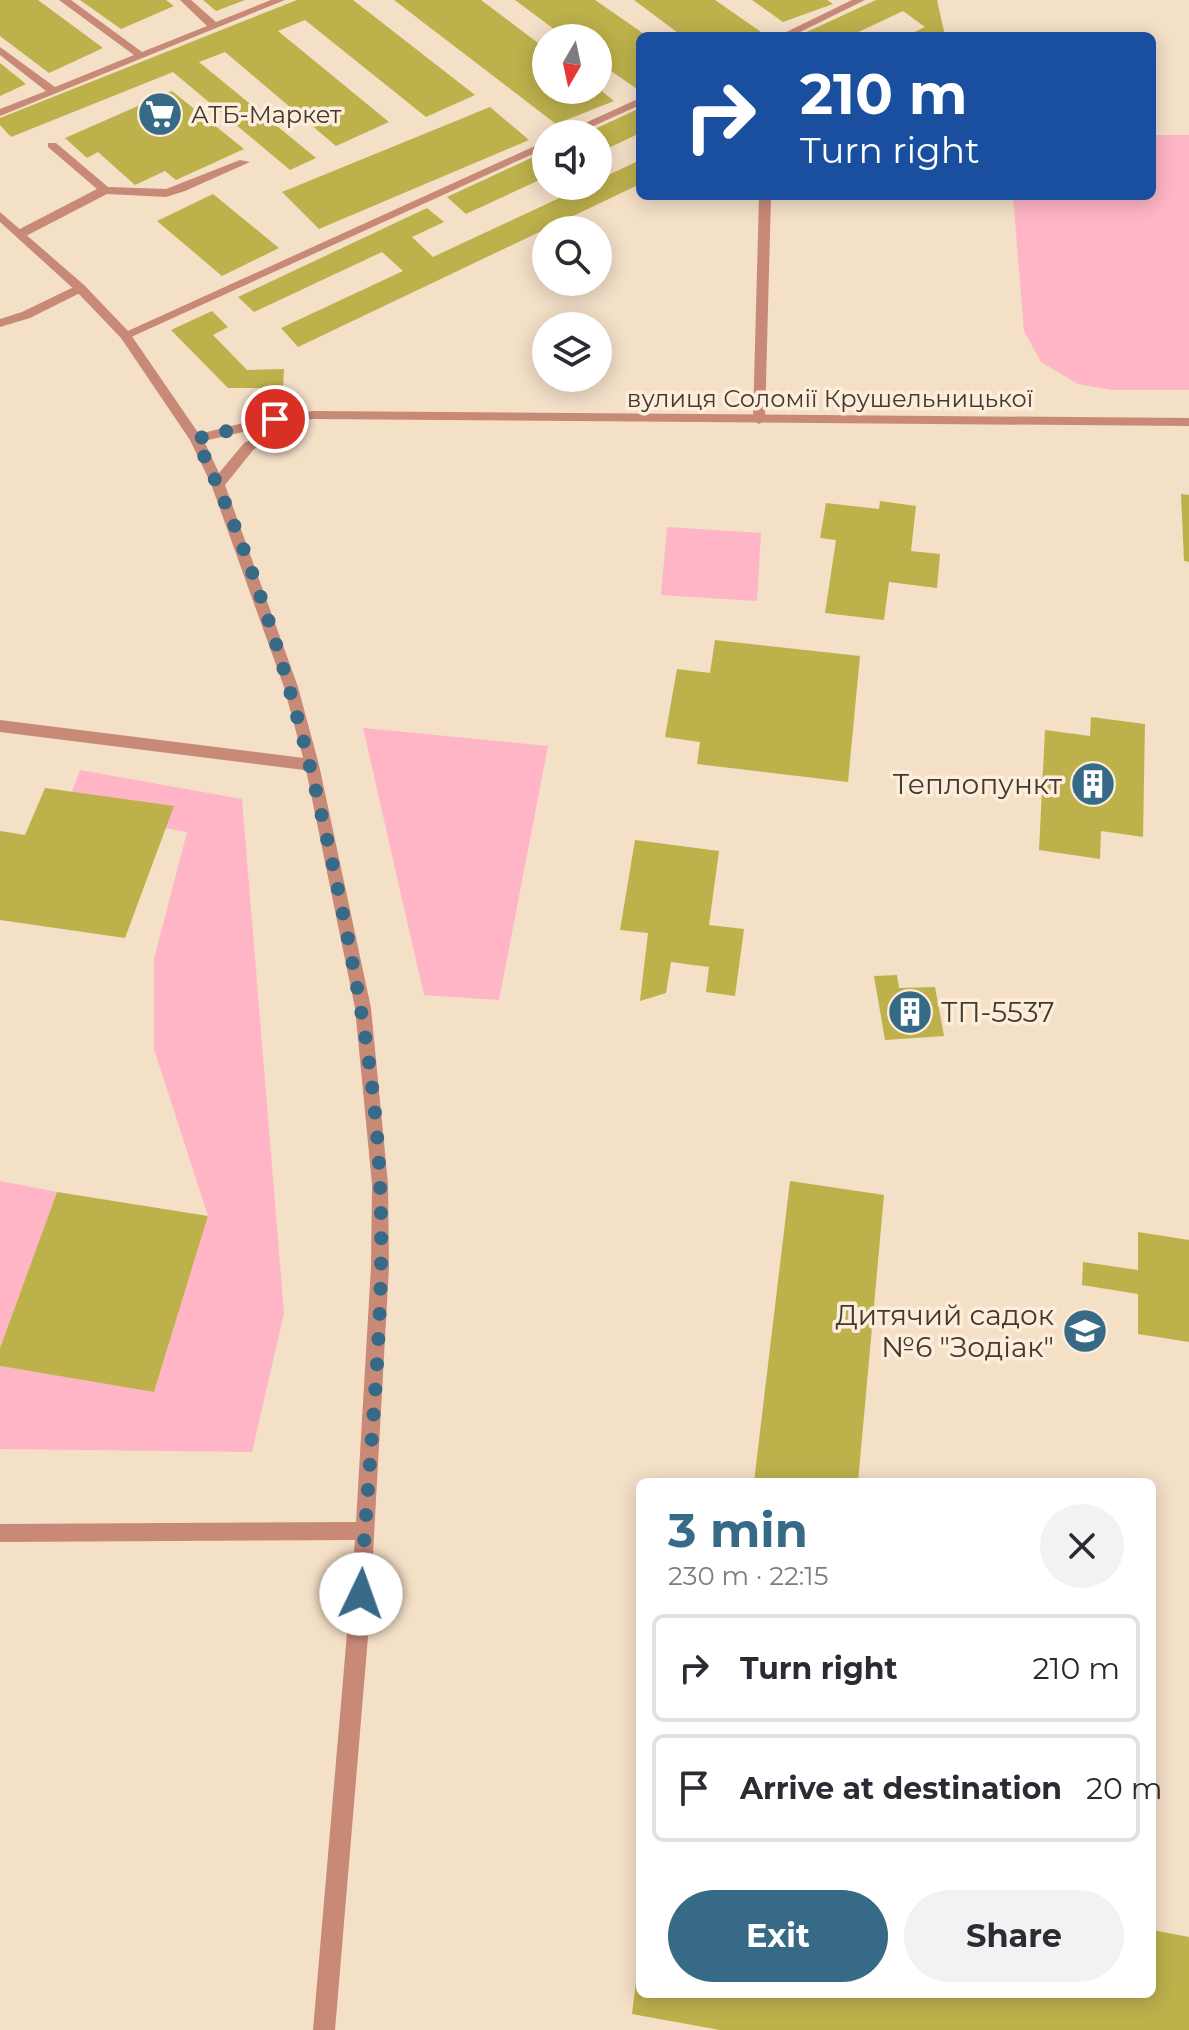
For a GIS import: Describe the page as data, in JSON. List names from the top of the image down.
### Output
{
  "streets": {
    "street": ["вулиця Соломії Крушельницької"]
  },
  "places": {
    "supermarket": ["АТБ-Маркет"],
    "building": ["Теплопункт", "ТП-5537"],
    "school or university": ["Дитячий садок №6 \"Зодіак\""]
  },
  "north": "bottom",
  "page": {
    "turn": ["210 m", "Turn right"],
    "heading": ["3 min", "230 m · 22:15"],
    "list": [
      {
        "name": "Turn right",
        "value": "210 m"
      },
      {
        "name": "Arrive at destination",
        "value": "20 m"
      }
    ],
    "buttons": ["Exit", "Share"]
  }
}
